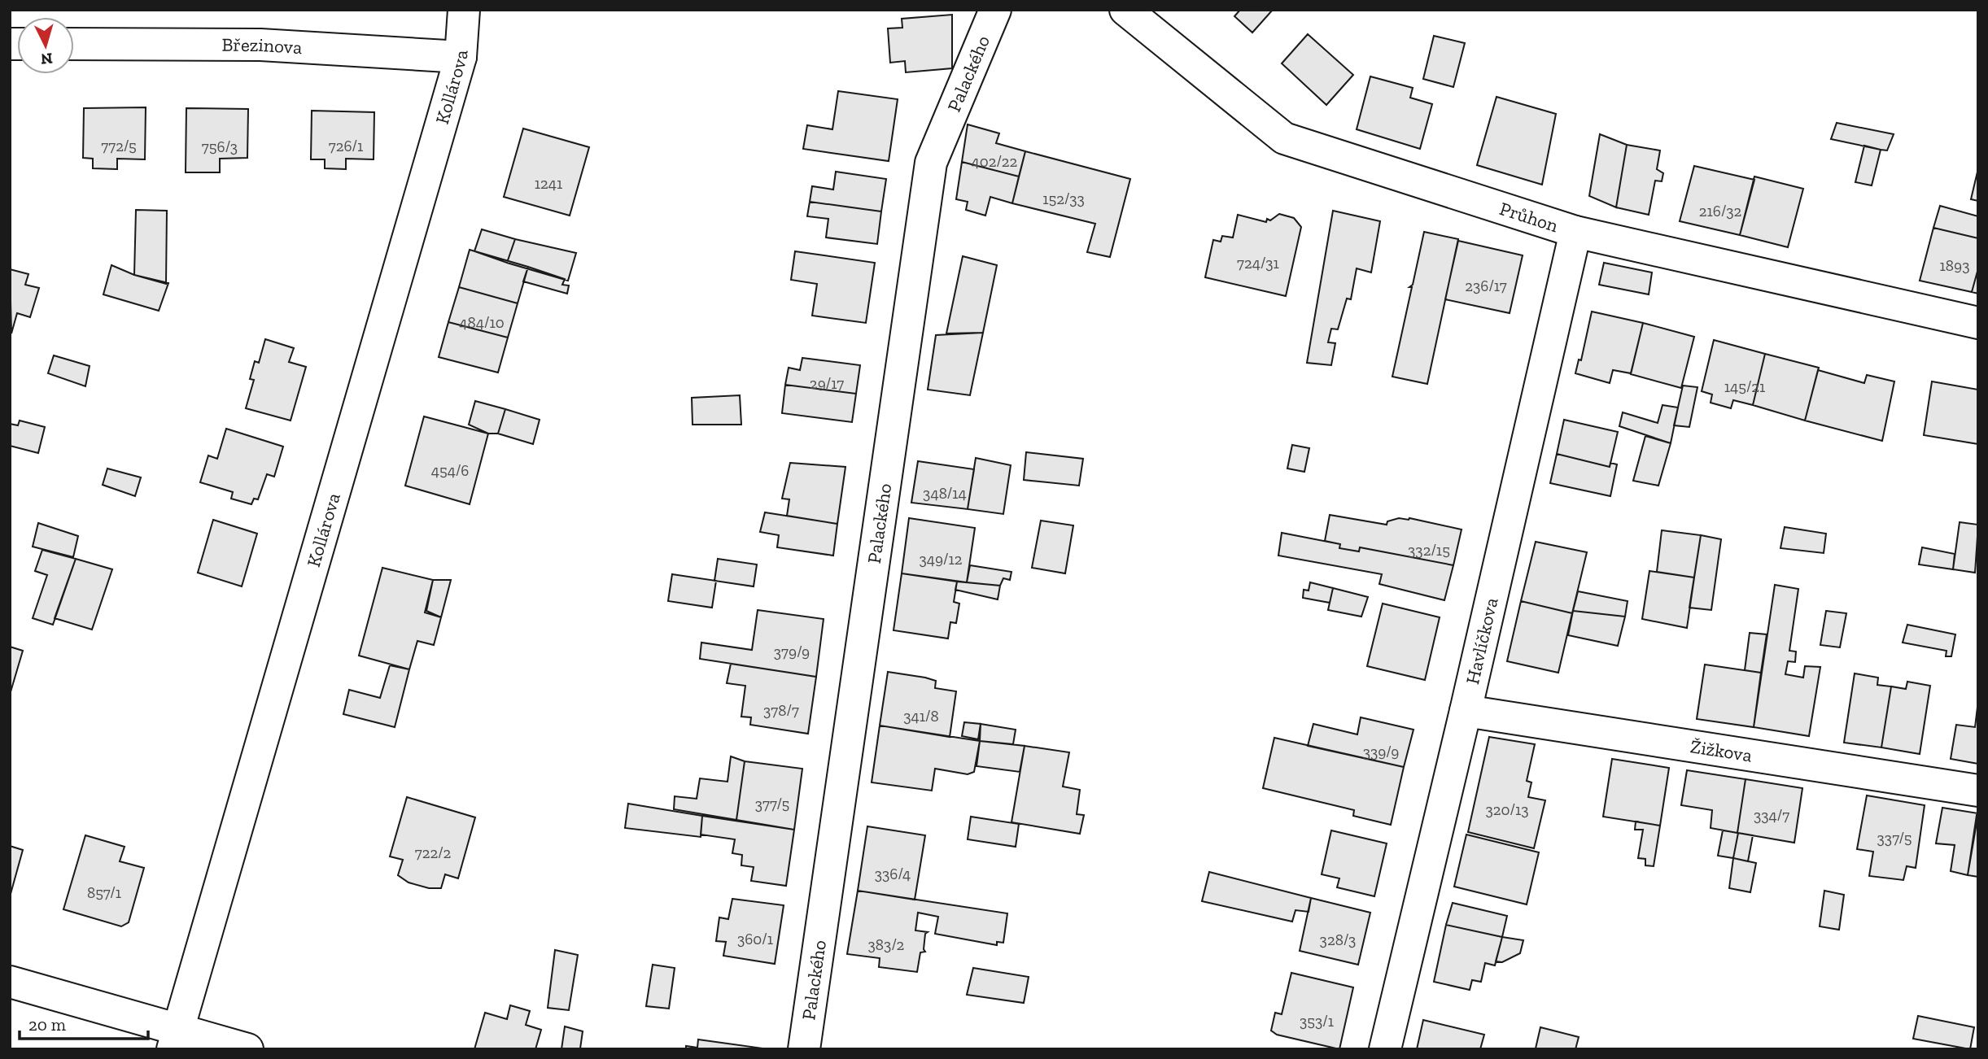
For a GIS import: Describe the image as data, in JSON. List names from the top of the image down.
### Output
{
  "streets": {
    "street": [
      "Březinova",
      "Palackého",
      "Kollárova",
      "Průhon",
      "Havlíčkova",
      "Žižkova"
    ]
  },
  "crossings": [
    ["Březinova", "Kollárova"],
    ["Průhon", "Havlíčkova"],
    ["Havlíčkova", "Žižkova"]
  ],
  "house_numbers": [
    "772/5",
    "726/1",
    "756/3",
    "402/22",
    "1241",
    "152/33",
    "216/32",
    "724/31",
    "1893",
    "236/17",
    "484/10",
    "29/17",
    "145/21",
    "454/6",
    "348/14",
    "332/15",
    "349/12",
    "379/9",
    "378/7",
    "341/8",
    "339/9",
    "377/5",
    "320/13",
    "334/7",
    "337/5",
    "722/2",
    "336/4",
    "857/1",
    "360/1",
    "328/3",
    "383/2",
    "353/1"
  ],
  "scale_bar": "20 m",
  "north": "bottom"
}
